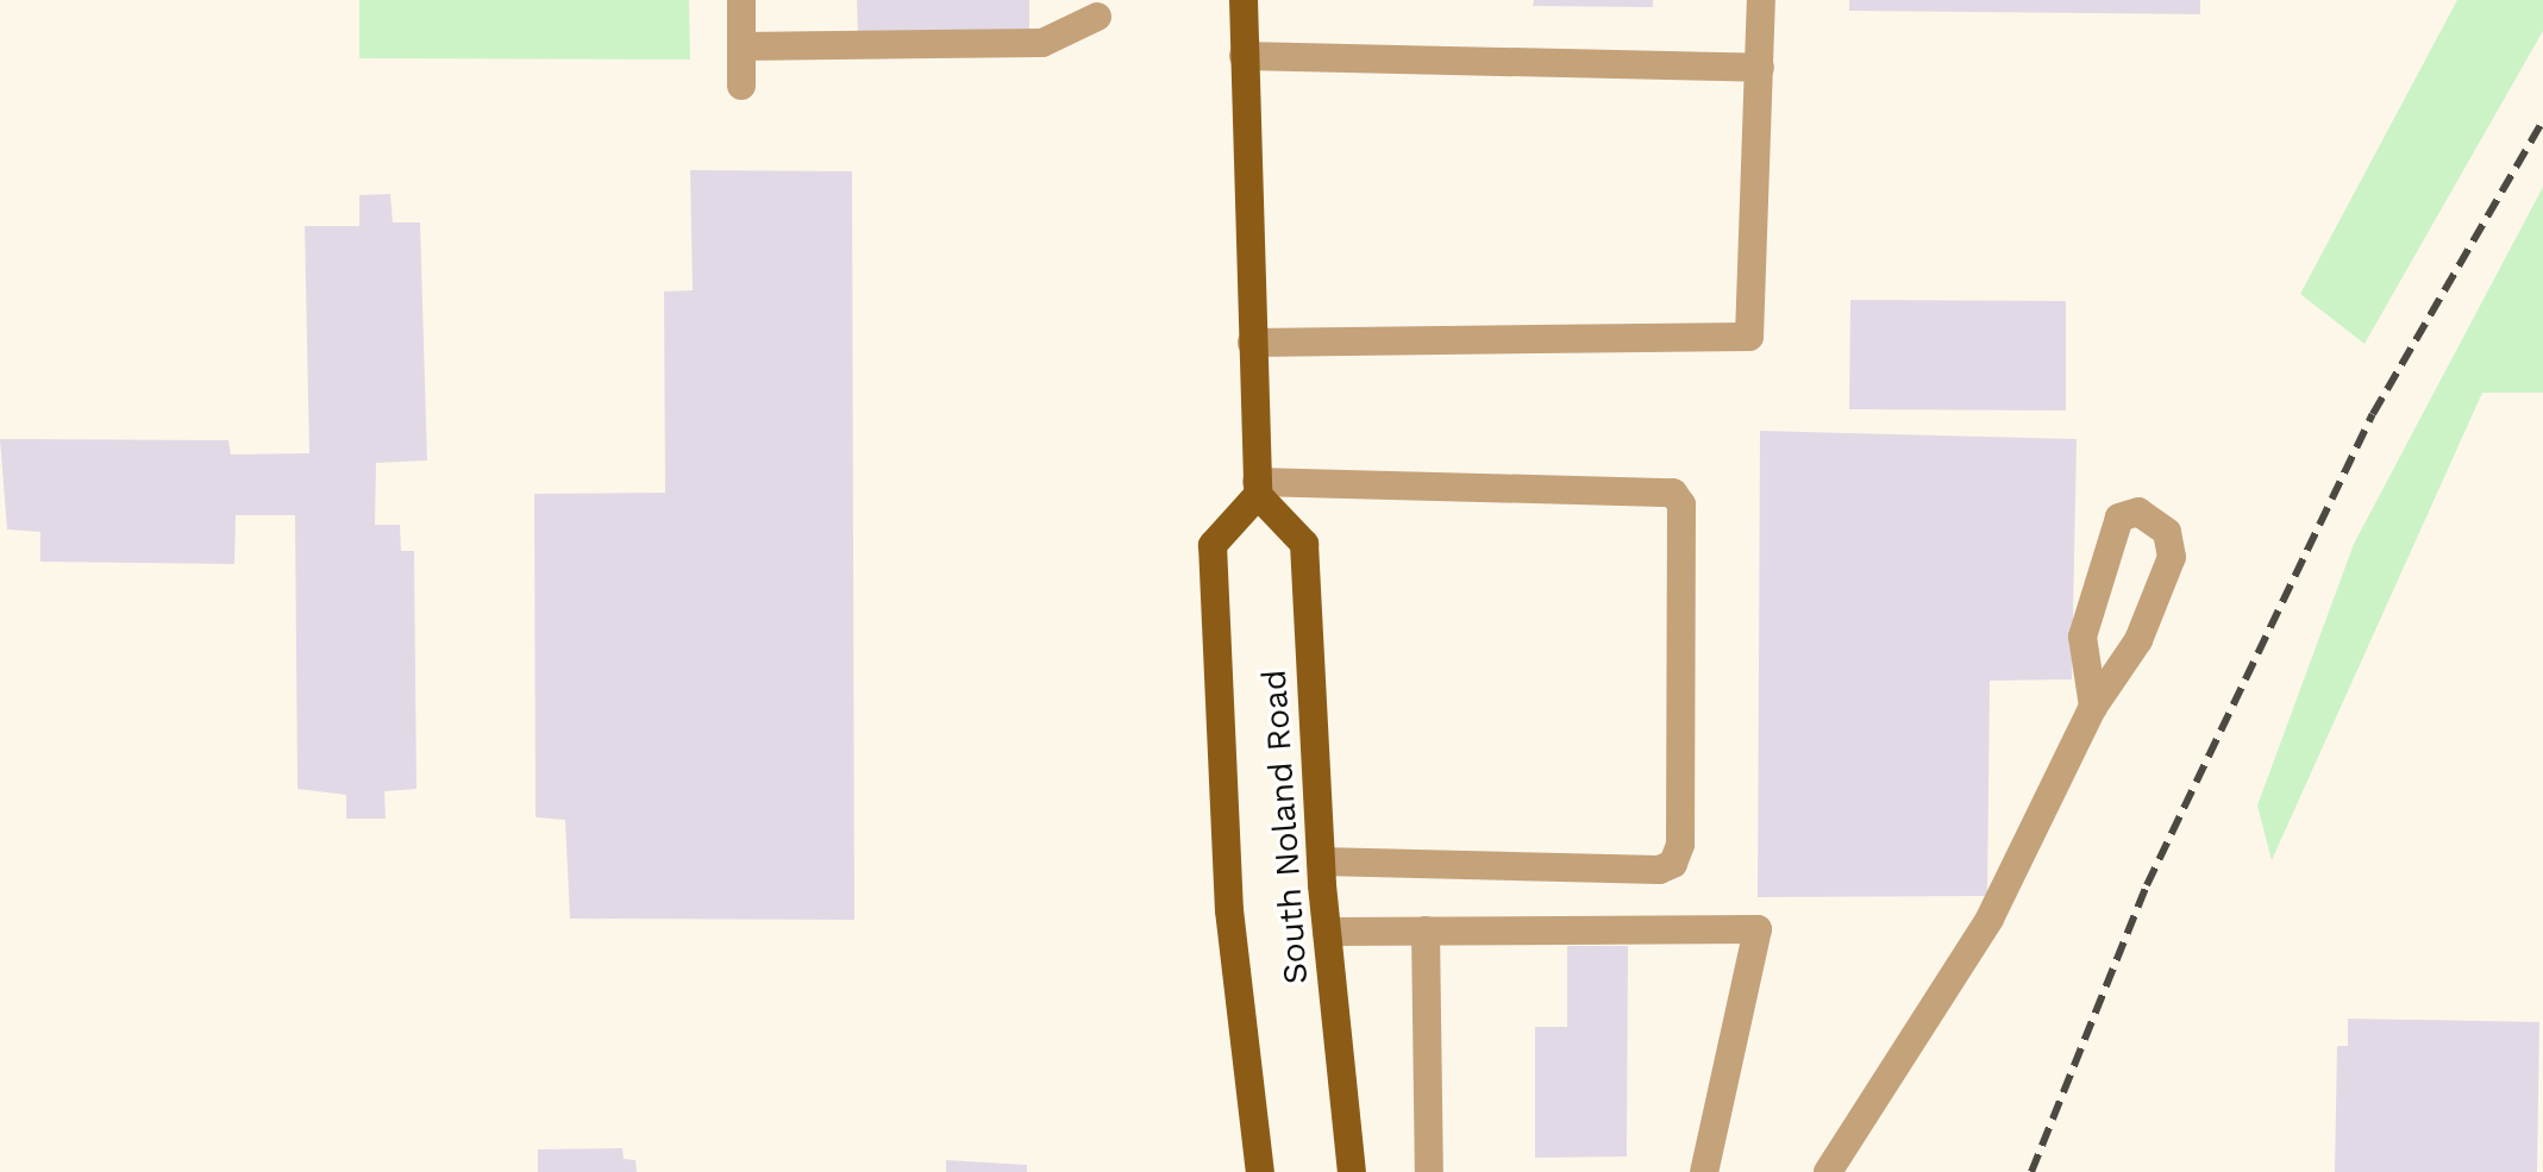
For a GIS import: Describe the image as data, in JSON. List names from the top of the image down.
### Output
{
  "streets": {
    "main road": ["South Noland Road"]
  }
}
